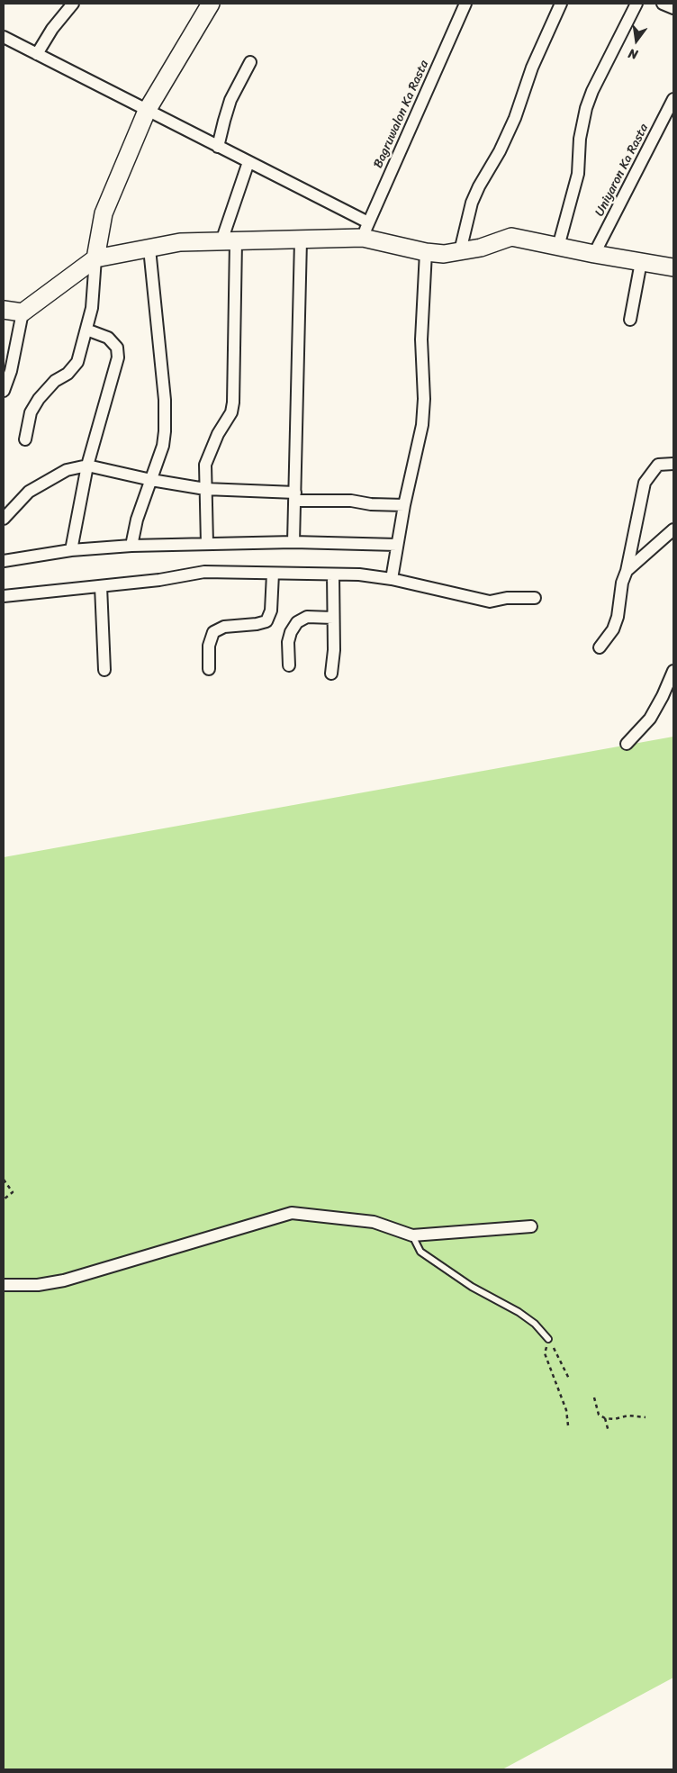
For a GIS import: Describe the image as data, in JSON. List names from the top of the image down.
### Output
{
  "streets": {
    "street": ["Bagruwalon Ka Rasta", "Uniyaron Ka Rasta"]
  },
  "north": "bottom"
}
